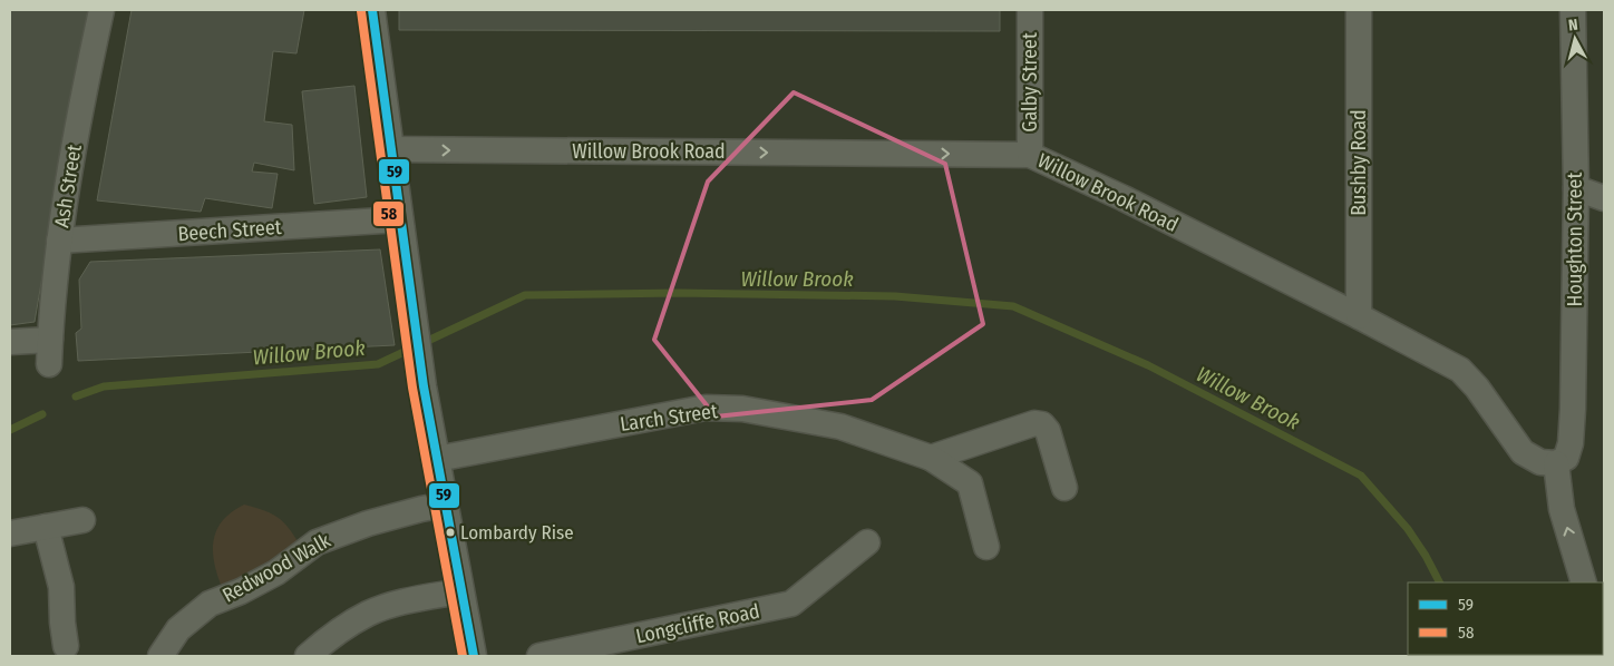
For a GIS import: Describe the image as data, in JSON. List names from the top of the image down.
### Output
{
  "streets": {
    "street": [
      "Galby Street",
      "Willow Brook Road",
      "Bushby Road",
      "Ash Street",
      "Beech Street",
      "Houghton Street",
      "Larch Street",
      "Redwood Walk",
      "Longcliffe Road"
    ]
  },
  "crossings": [
    ["Galby Street", "Willow Brook Road"],
    ["Willow Brook Road", "Bushby Road"],
    ["Willow Brook Road", "Houghton Street"],
    ["Ash Street", "Beech Street"]
  ],
  "one_way": ["Willow Brook Road"],
  "water": ["Willow Brook"],
  "places": ["Lombardy Rise"],
  "lines": ["transit line 59", "transit line 58"],
  "legend": ["59", "58"],
  "north": "top"
}
